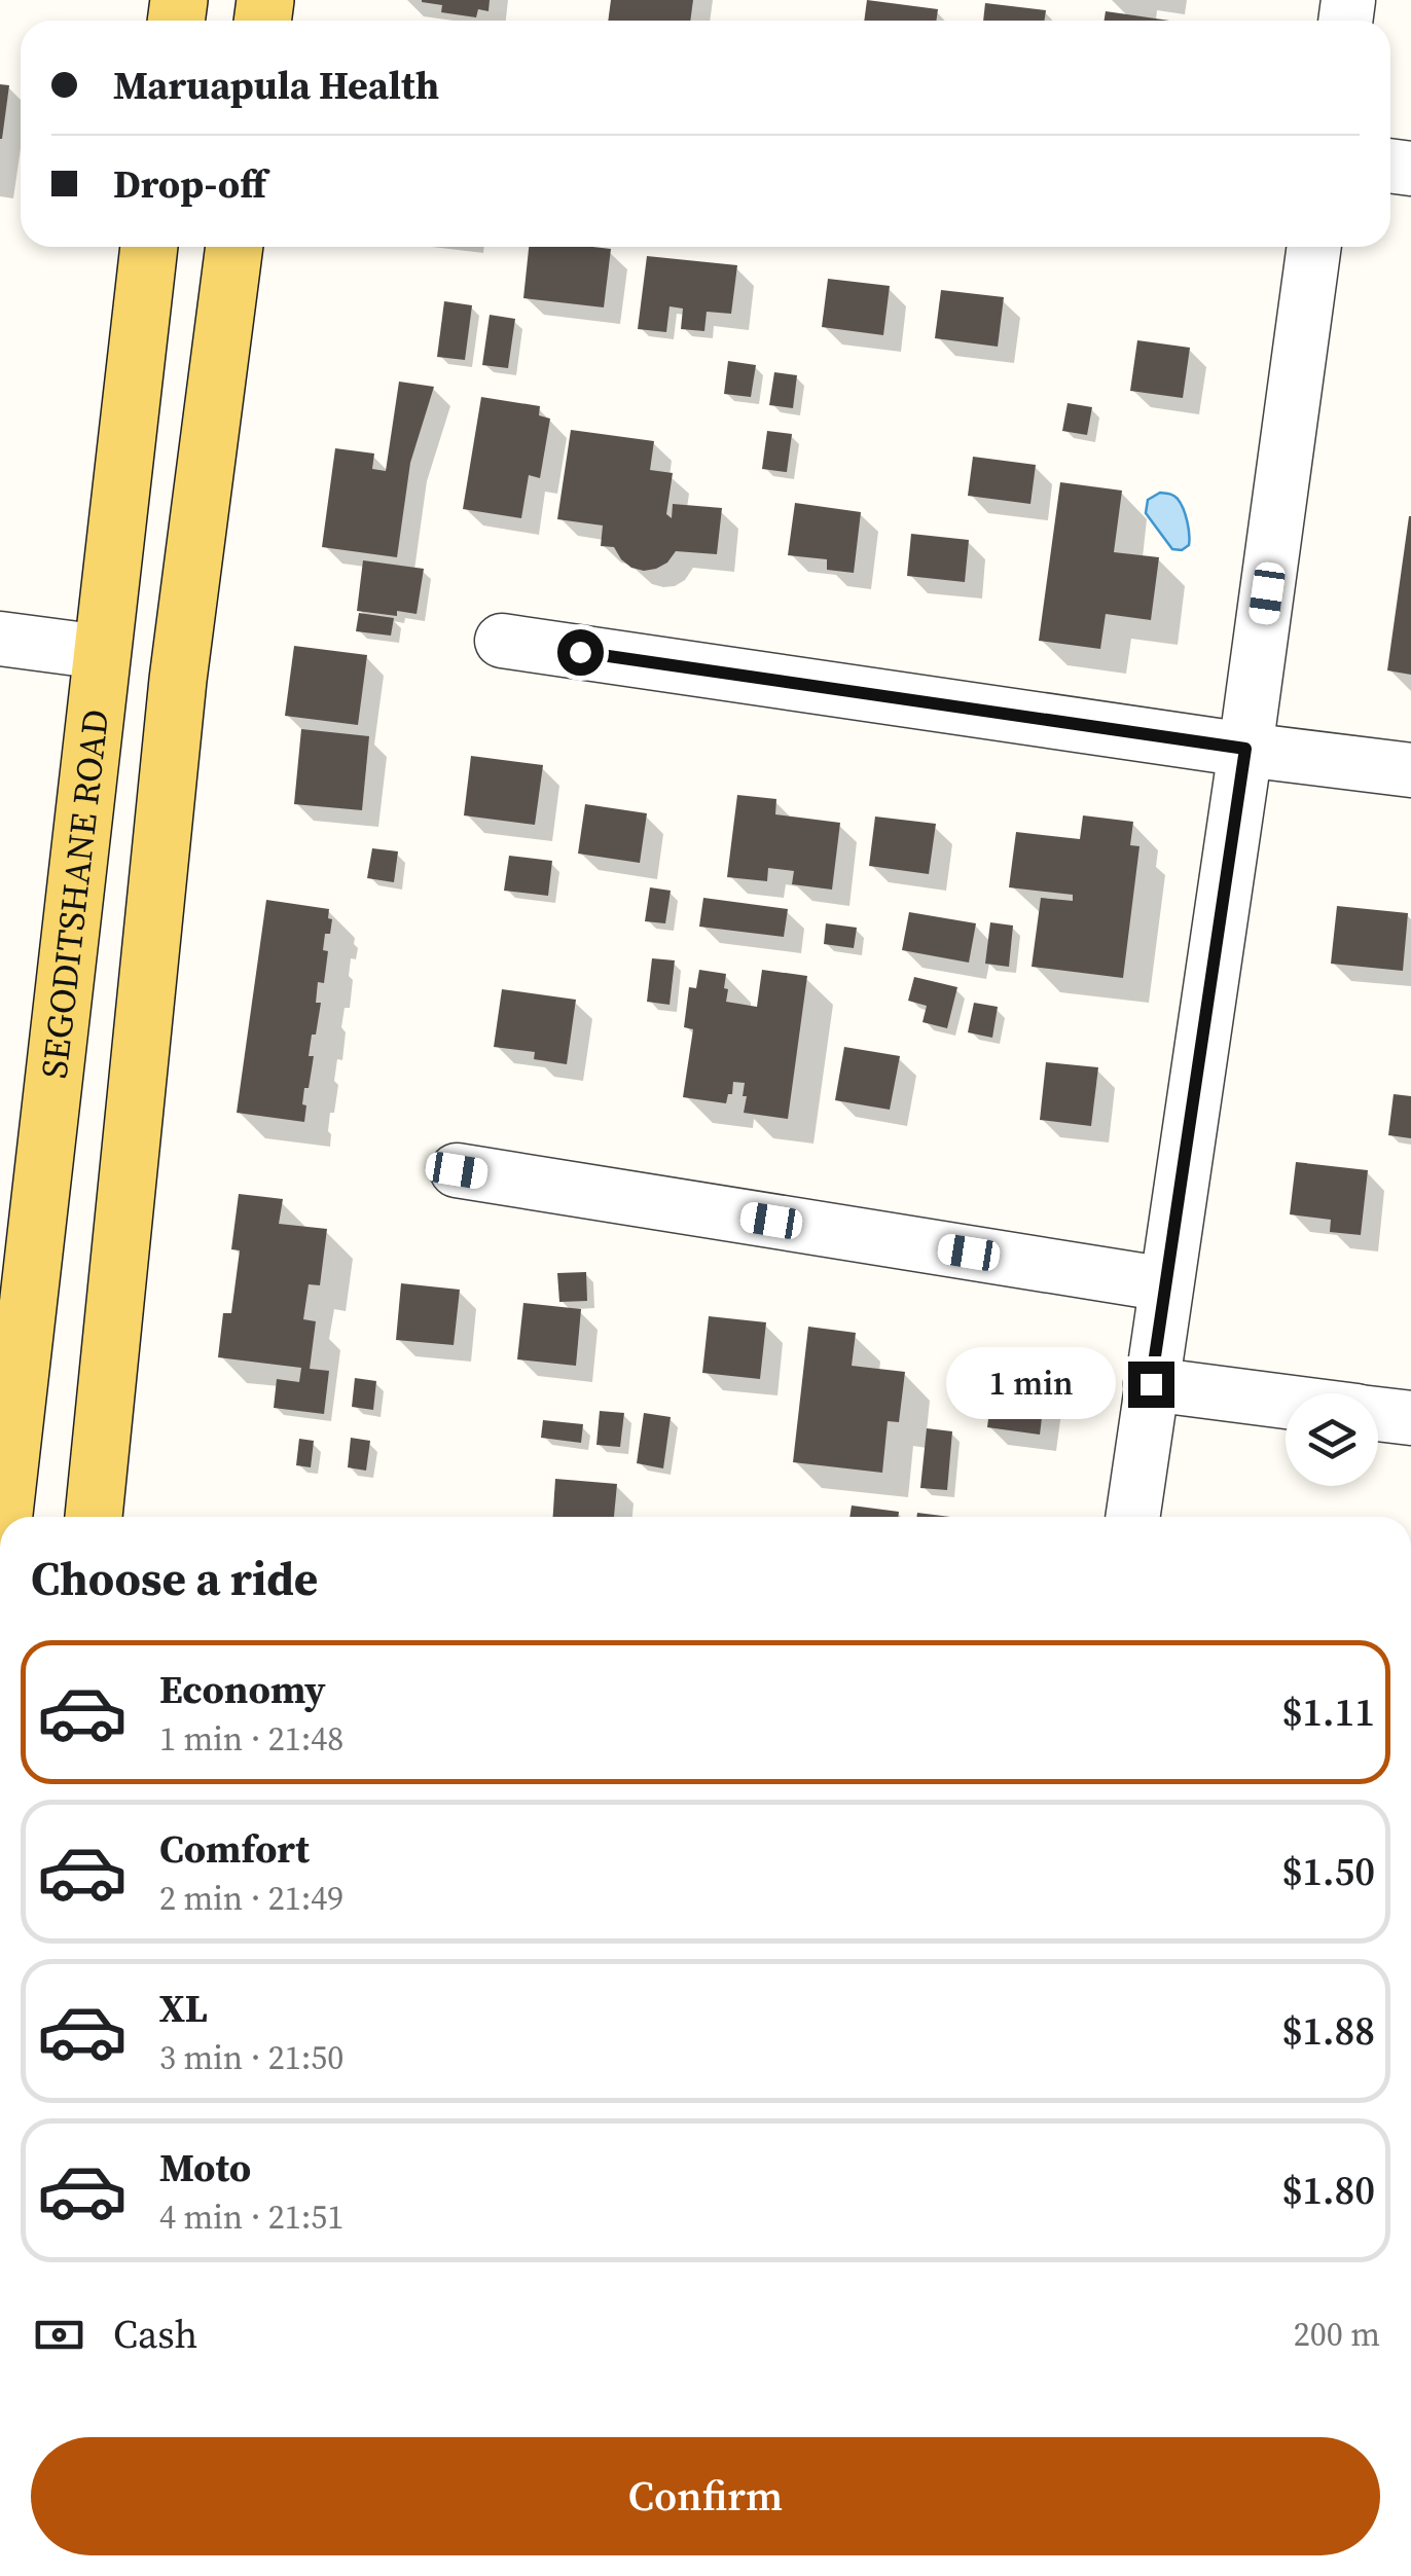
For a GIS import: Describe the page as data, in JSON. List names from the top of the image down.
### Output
{
  "streets": {
    "main road": ["SEGODITSHANE ROAD"]
  },
  "page": {
    "banner": ["Maruapula Health", "Drop-off"],
    "bubble": "1 min",
    "heading": "Choose a ride",
    "list": [
      {
        "name": "Economy",
        "note": "1 min · 21:48",
        "value": "$1.11"
      },
      {
        "name": "Comfort",
        "note": "2 min · 21:49",
        "value": "$1.50"
      },
      {
        "name": "XL",
        "note": "3 min · 21:50",
        "value": "$1.88"
      },
      {
        "name": "Moto",
        "note": "4 min · 21:51",
        "value": "$1.80"
      }
    ],
    "pay": ["Cash", "200 m"],
    "buttons": "Confirm"
  }
}
